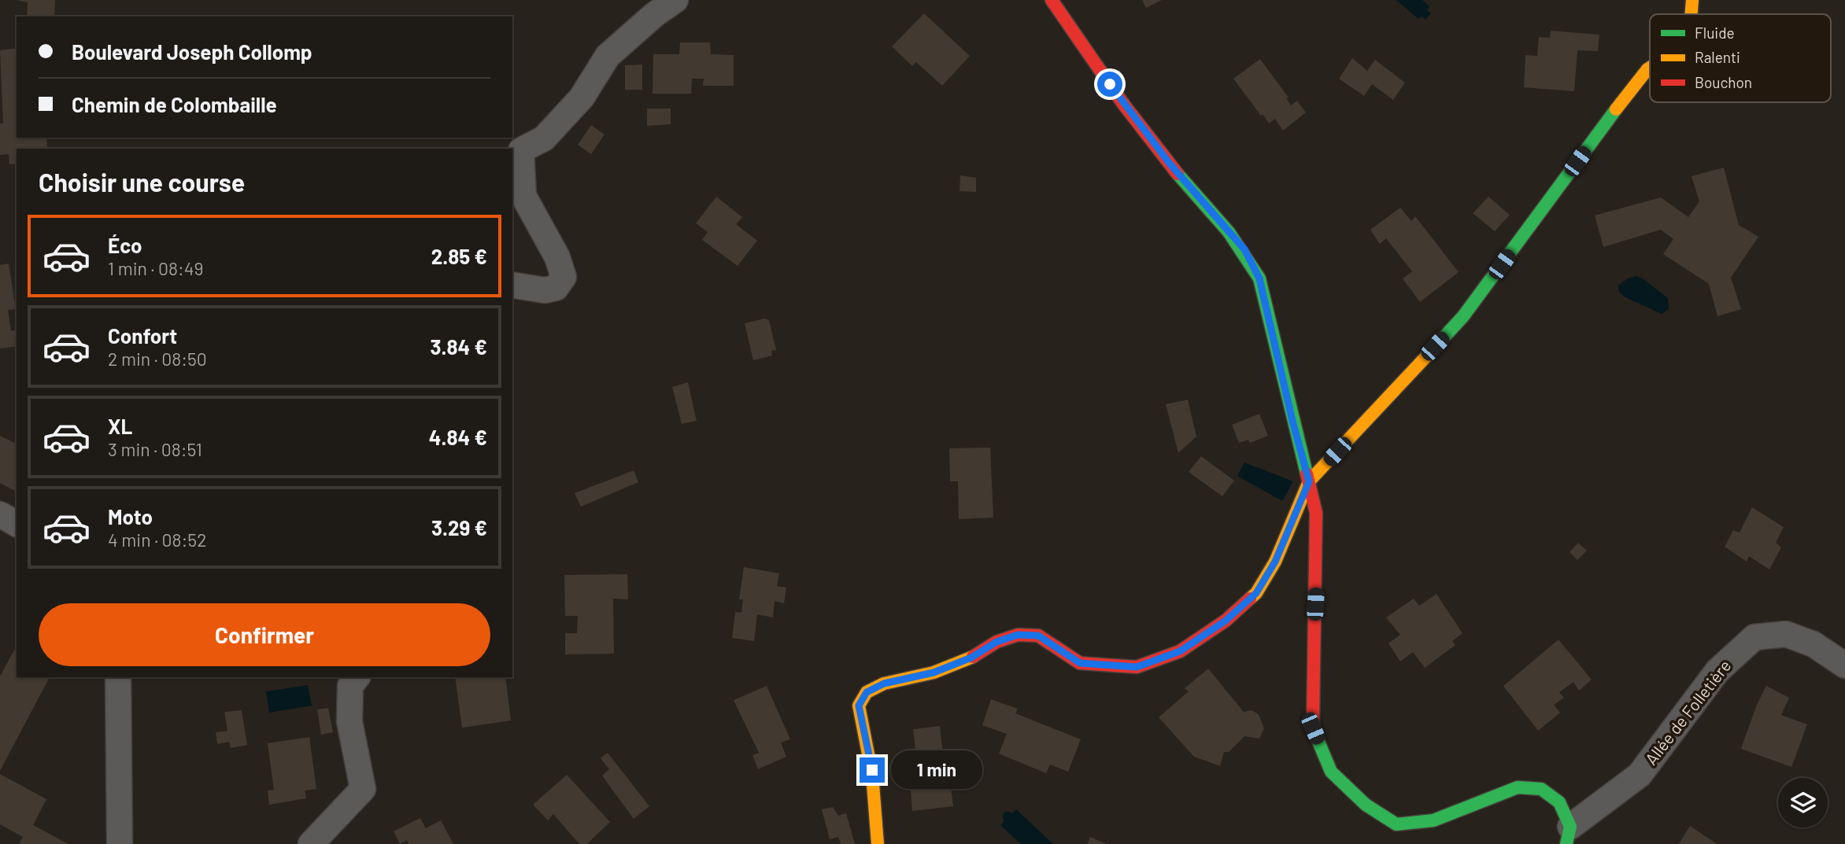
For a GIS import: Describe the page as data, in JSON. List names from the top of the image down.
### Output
{
  "streets": {
    "street": ["Allée de Folletière"]
  },
  "legend": ["Fluide", "Ralenti", "Bouchon"],
  "page": {
    "banner": ["Boulevard Joseph Collomp", "Chemin de Colombaille"],
    "heading": "Choisir une course",
    "list": [
      {
        "name": "Éco",
        "note": "1 min · 08:49",
        "value": "2.85 €"
      },
      {
        "name": "Confort",
        "note": "2 min · 08:50",
        "value": "3.84 €"
      },
      {
        "name": "XL",
        "note": "3 min · 08:51",
        "value": "4.84 €"
      },
      {
        "name": "Moto",
        "note": "4 min · 08:52",
        "value": "3.29 €"
      }
    ],
    "buttons": "Confirmer",
    "bubble": "1 min"
  }
}
